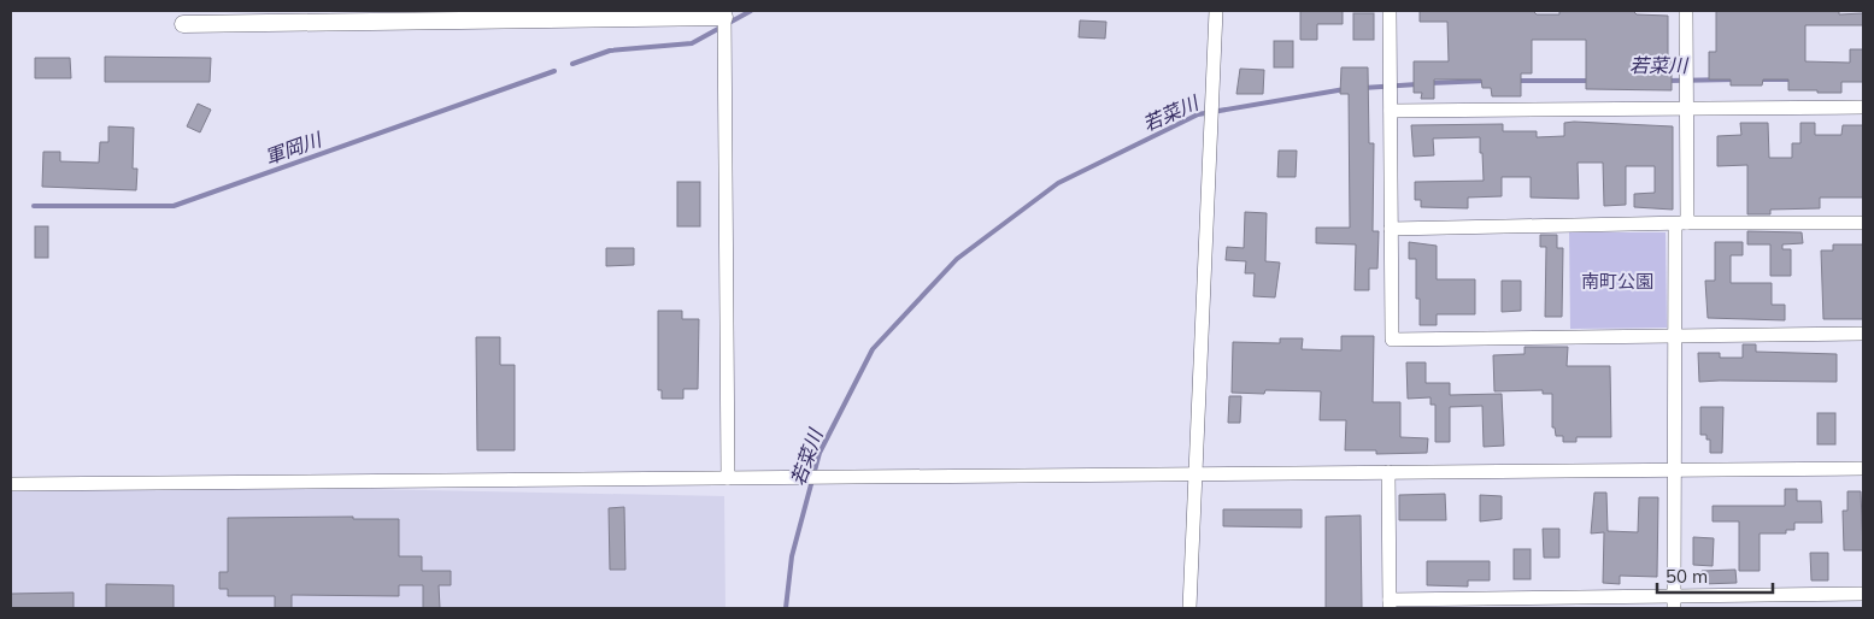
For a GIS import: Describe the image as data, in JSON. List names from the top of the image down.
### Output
{
  "water": ["若菜川", "軍岡川"],
  "parks": ["南町公園"],
  "scale_bar": "50 m"
}
